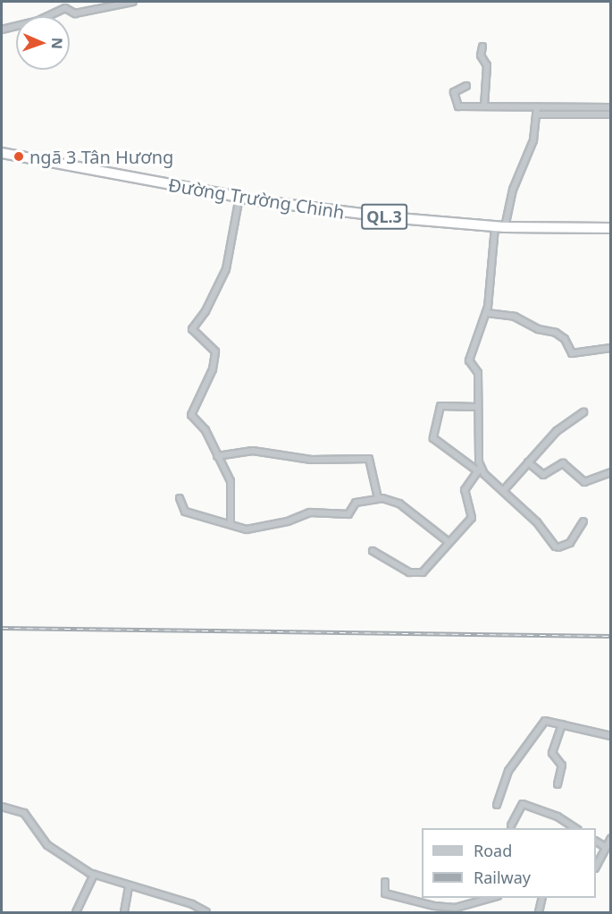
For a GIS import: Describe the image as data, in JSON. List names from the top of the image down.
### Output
{
  "streets": {
    "highway": ["Đường Trường Chinh", "QL.3"]
  },
  "places": ["ngã 3 Tân Hương"],
  "legend": ["Road", "Railway"],
  "north": "right"
}
